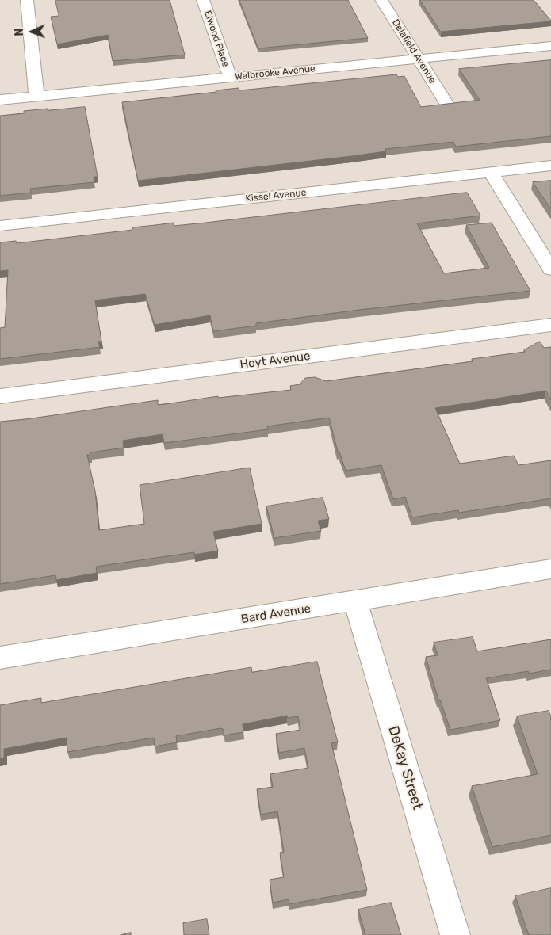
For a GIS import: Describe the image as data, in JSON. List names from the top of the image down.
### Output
{
  "streets": {
    "street": [
      "Elwood Place",
      "Delafield Avenue",
      "Walbrooke Avenue",
      "Kissel Avenue",
      "Hoyt Avenue",
      "Bard Avenue",
      "DeKay Street"
    ]
  },
  "crossings": [
    ["Elwood Place", "Walbrooke Avenue"],
    ["Delafield Avenue", "Walbrooke Avenue"],
    ["Bard Avenue", "DeKay Street"]
  ],
  "north": "left"
}
